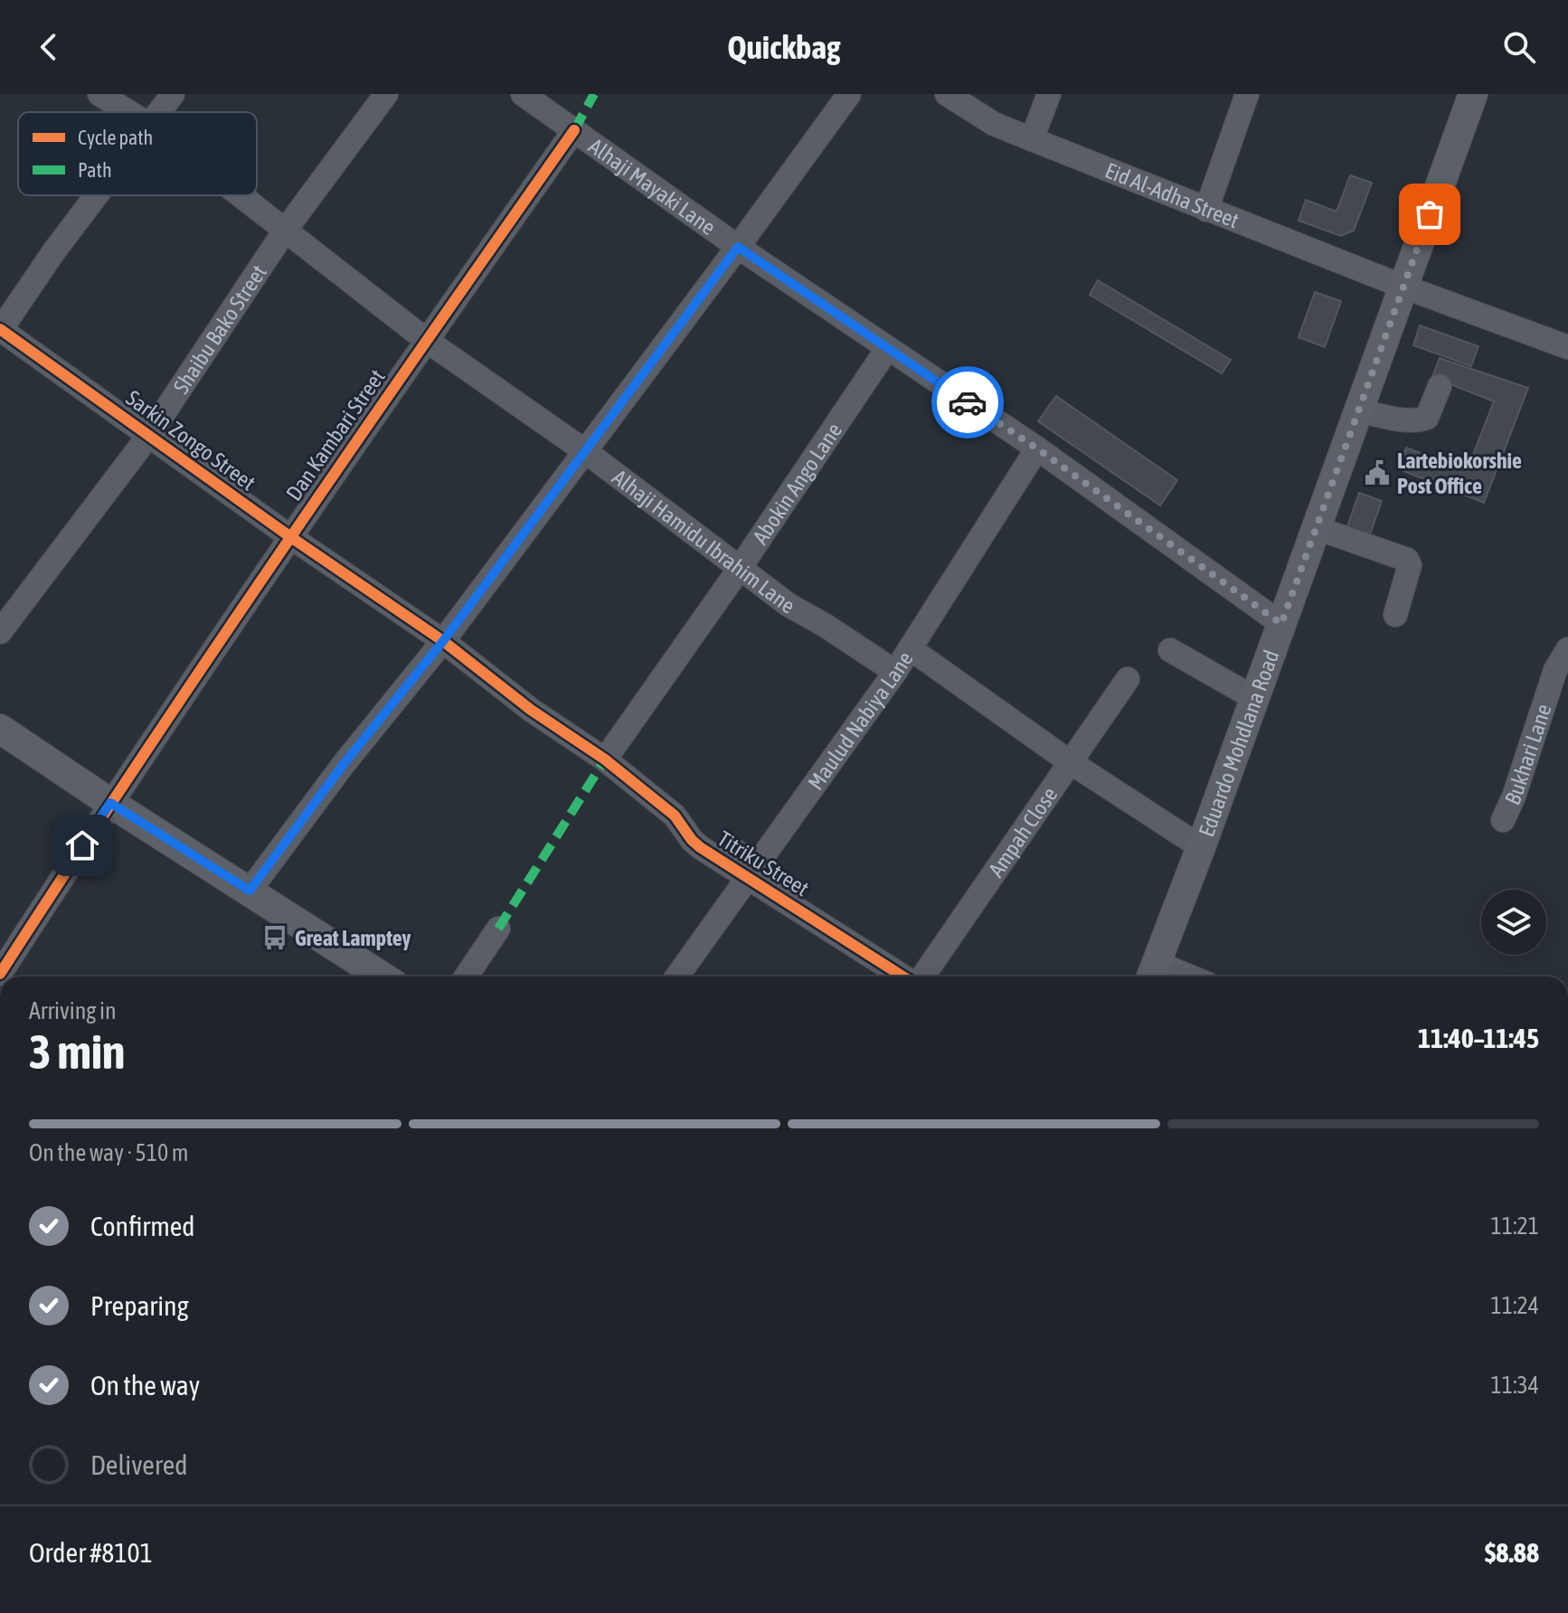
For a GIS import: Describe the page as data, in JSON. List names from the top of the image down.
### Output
{
  "streets": {
    "main road": ["Eduardo Mohdlana Road"],
    "street": [
      "Alhaji Mayaki Lane",
      "Eid Al-Adha Street",
      "Shaibu Bako Street",
      "Dan Kambari Street",
      "Sarkin Zongo Street",
      "Abokin Ango Lane",
      "Alhaji Hamidu Ibrahim Lane",
      "Maulud Nabiya Lane",
      "Bukhari Lane",
      "Ampah Close",
      "Titriku Street"
    ]
  },
  "crossings": [
    ["Alhaji Mayaki Lane", "Dan Kambari Street"],
    ["Alhaji Mayaki Lane", "Abokin Ango Lane"],
    ["Alhaji Mayaki Lane", "Maulud Nabiya Lane"],
    ["Alhaji Mayaki Lane", "Eduardo Mohdlana Road"],
    ["Eid Al-Adha Street", "Eduardo Mohdlana Road"],
    ["Shaibu Bako Street", "Sarkin Zongo Street"],
    ["Shaibu Bako Street", "Alhaji Hamidu Ibrahim Lane"],
    ["Dan Kambari Street", "Sarkin Zongo Street"],
    ["Dan Kambari Street", "Alhaji Hamidu Ibrahim Lane"],
    ["Sarkin Zongo Street", "Abokin Ango Lane"],
    ["Sarkin Zongo Street", "Titriku Street"],
    ["Abokin Ango Lane", "Alhaji Hamidu Ibrahim Lane"],
    ["Abokin Ango Lane", "Titriku Street"],
    ["Alhaji Hamidu Ibrahim Lane", "Maulud Nabiya Lane"],
    ["Maulud Nabiya Lane", "Titriku Street"]
  ],
  "places": {
    "public building": ["Lartebiokorshie Post Office"],
    "bus stop": ["Great Lamptey"]
  },
  "legend": ["Cycle path", "Path"],
  "page": {
    "header": "Quickbag",
    "heading": ["3 min", "Arriving in", "11:40–11:45"],
    "panel": ["Order #8101", "$8.88"],
    "bar": "On the way · 510 m",
    "list": [
      ["Confirmed", "11:21"],
      ["Preparing", "11:24"],
      ["On the way", "11:34"],
      "Delivered"
    ]
  }
}
